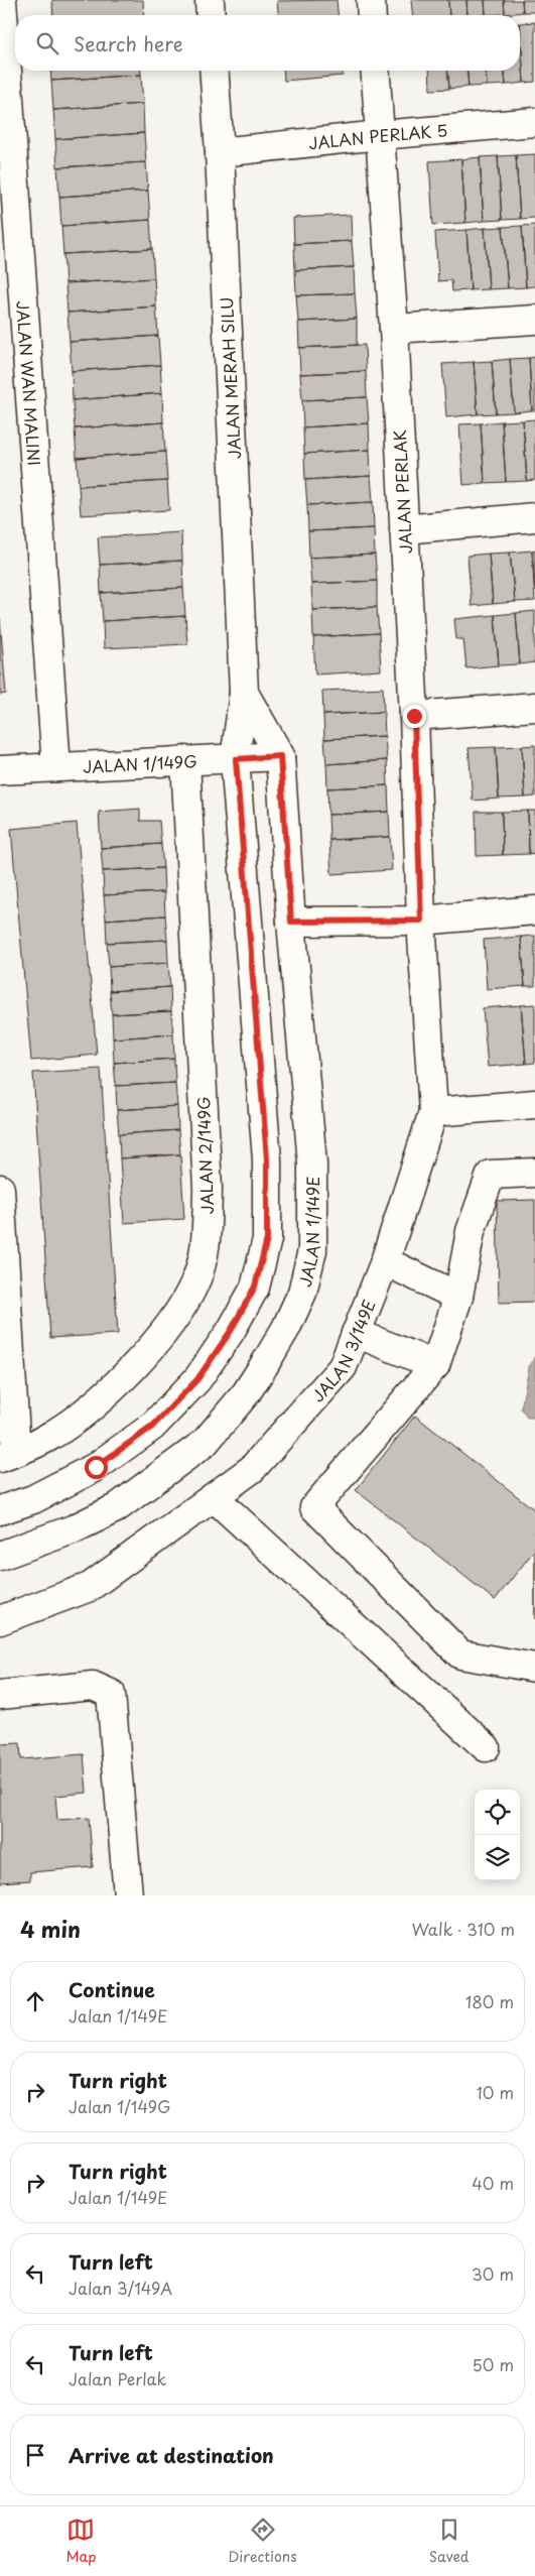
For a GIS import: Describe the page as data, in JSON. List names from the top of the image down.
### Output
{
  "streets": {
    "street": [
      "JALAN PERLAK 5",
      "JALAN MERAH SILU",
      "JALAN WAN MALINI",
      "JALAN PERLAK",
      "JALAN 1/149G",
      "JALAN 2/149G",
      "JALAN 1/149E",
      "JALAN 3/149E"
    ]
  },
  "crossings": [
    ["JALAN PERLAK 5", "JALAN MERAH SILU"],
    ["JALAN PERLAK 5", "JALAN PERLAK"],
    ["JALAN MERAH SILU", "JALAN 1/149G"],
    ["JALAN MERAH SILU", "JALAN 1/149E"],
    ["JALAN WAN MALINI", "JALAN 1/149G"],
    ["JALAN PERLAK", "JALAN 3/149E"],
    ["JALAN 1/149G", "JALAN 2/149G"],
    ["JALAN 1/149G", "JALAN 1/149E"]
  ],
  "page": {
    "search": "Search here",
    "heading": ["4 min", "Walk · 310 m"],
    "list": [
      ["Continue", "Jalan 1/149E", "180 m"],
      ["Turn right", "Jalan 1/149G", "10 m"],
      ["Turn right", "Jalan 1/149E", "40 m"],
      ["Turn left", "Jalan 3/149A", "30 m"],
      ["Turn left", "Jalan Perlak", "50 m"],
      "Arrive at destination"
    ],
    "nav": ["Map", "Directions", "Saved"]
  }
}
